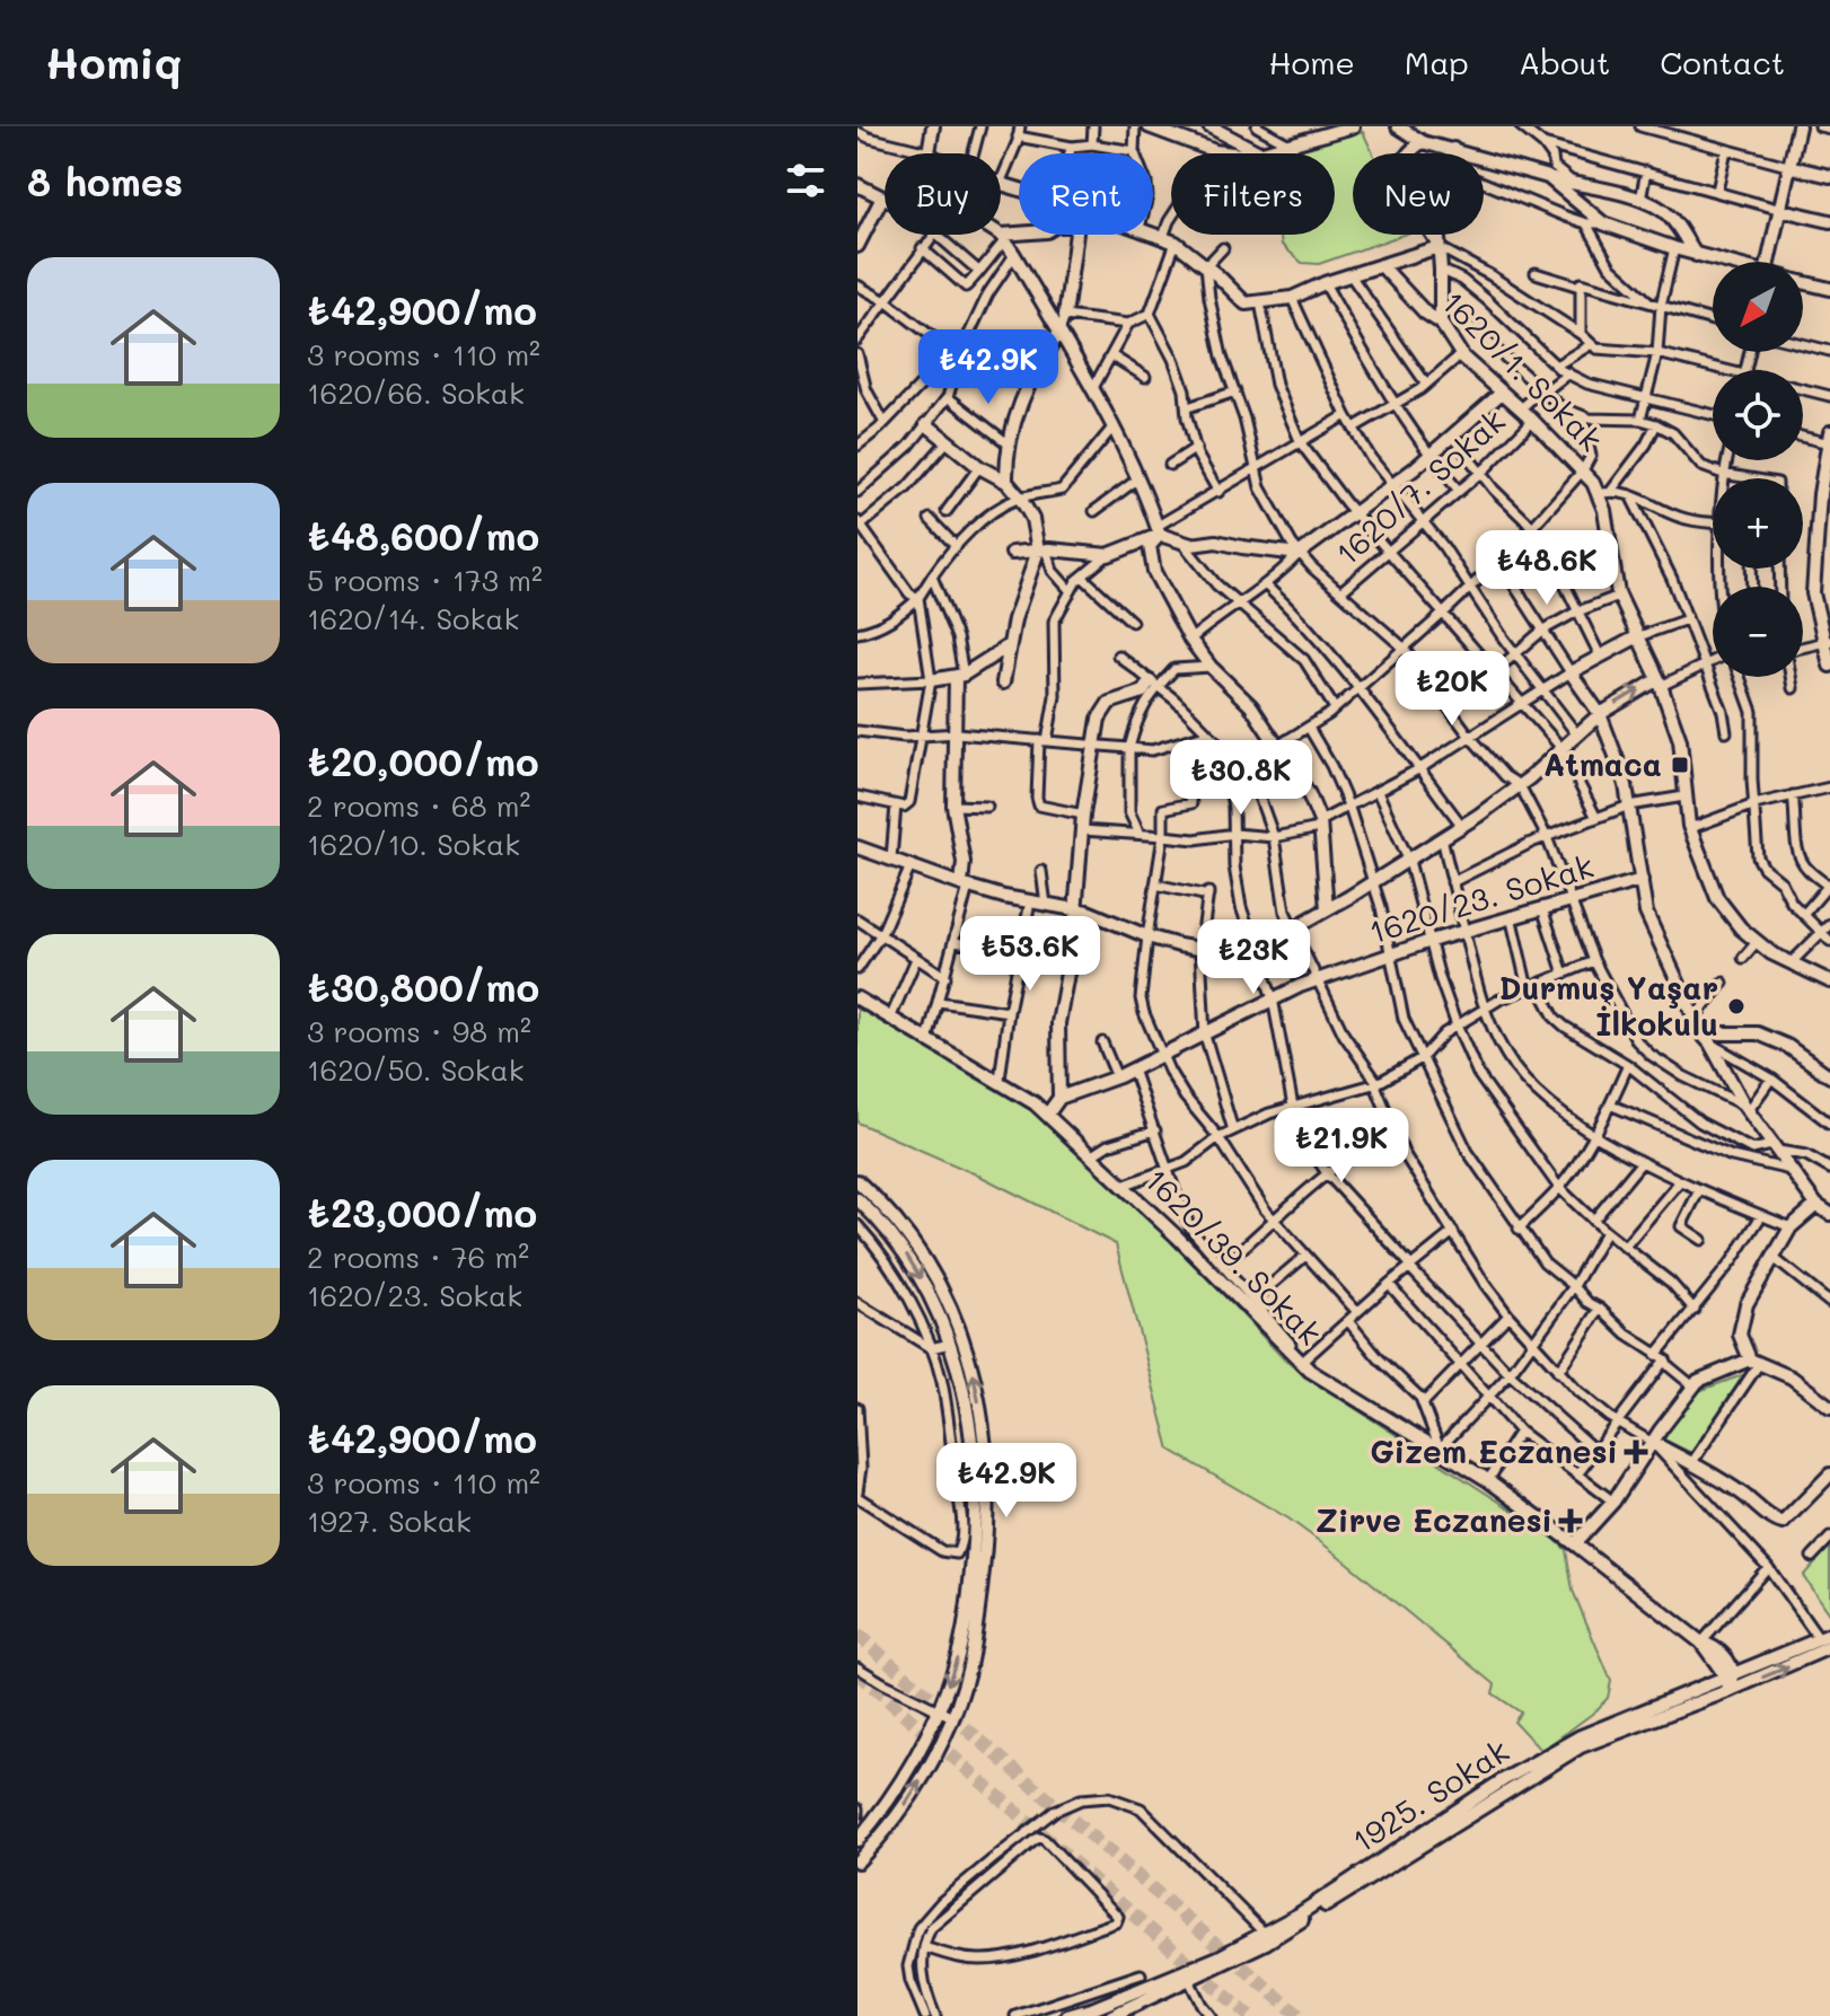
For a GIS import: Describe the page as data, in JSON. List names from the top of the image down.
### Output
{
  "streets": {
    "main road": [
      "1620/1. Sokak",
      "1620/23. Sokak",
      "1620/39. Sokak",
      "1925. Sokak"
    ],
    "street": ["1620/7. Sokak"]
  },
  "crossings": [
    ["1620/1. Sokak", "1620/7. Sokak"],
    ["1620/39. Sokak", "1925. Sokak"]
  ],
  "places": {
    "transit": ["Atmaca"],
    "other": ["Durmuş Yaşar İlkokulu"],
    "health": ["Gizem Eczanesi", "Zirve Eczanesi"]
  },
  "north": "bottom left",
  "page": {
    "header": "Homiq",
    "nav": [
      "Home",
      "Map",
      "About",
      "Contact"
    ],
    "heading": "8 homes",
    "chip": [
      "Buy",
      "Rent",
      "Filters",
      "New"
    ],
    "list": [
      {
        "name": "₺42,900/mo",
        "note": "3 rooms · 110 m² · 1620/66. Sokak"
      },
      {
        "name": "₺48,600/mo",
        "note": "5 rooms · 173 m² · 1620/14. Sokak"
      },
      {
        "name": "₺20,000/mo",
        "note": "2 rooms · 68 m² · 1620/10. Sokak"
      },
      {
        "name": "₺30,800/mo",
        "note": "3 rooms · 98 m² · 1620/50. Sokak"
      },
      {
        "name": "₺23,000/mo",
        "note": "2 rooms · 76 m² · 1620/23. Sokak"
      },
      {
        "name": "₺42,900/mo",
        "note": "3 rooms · 110 m² · 1927. Sokak"
      }
    ],
    "map_buttons": ["+", "−"],
    "price": [
      "₺42.9K",
      "₺48.6K",
      "₺20K",
      "₺30.8K",
      "₺53.6K",
      "₺23K",
      "₺21.9K",
      "₺42.9K"
    ]
  }
}
